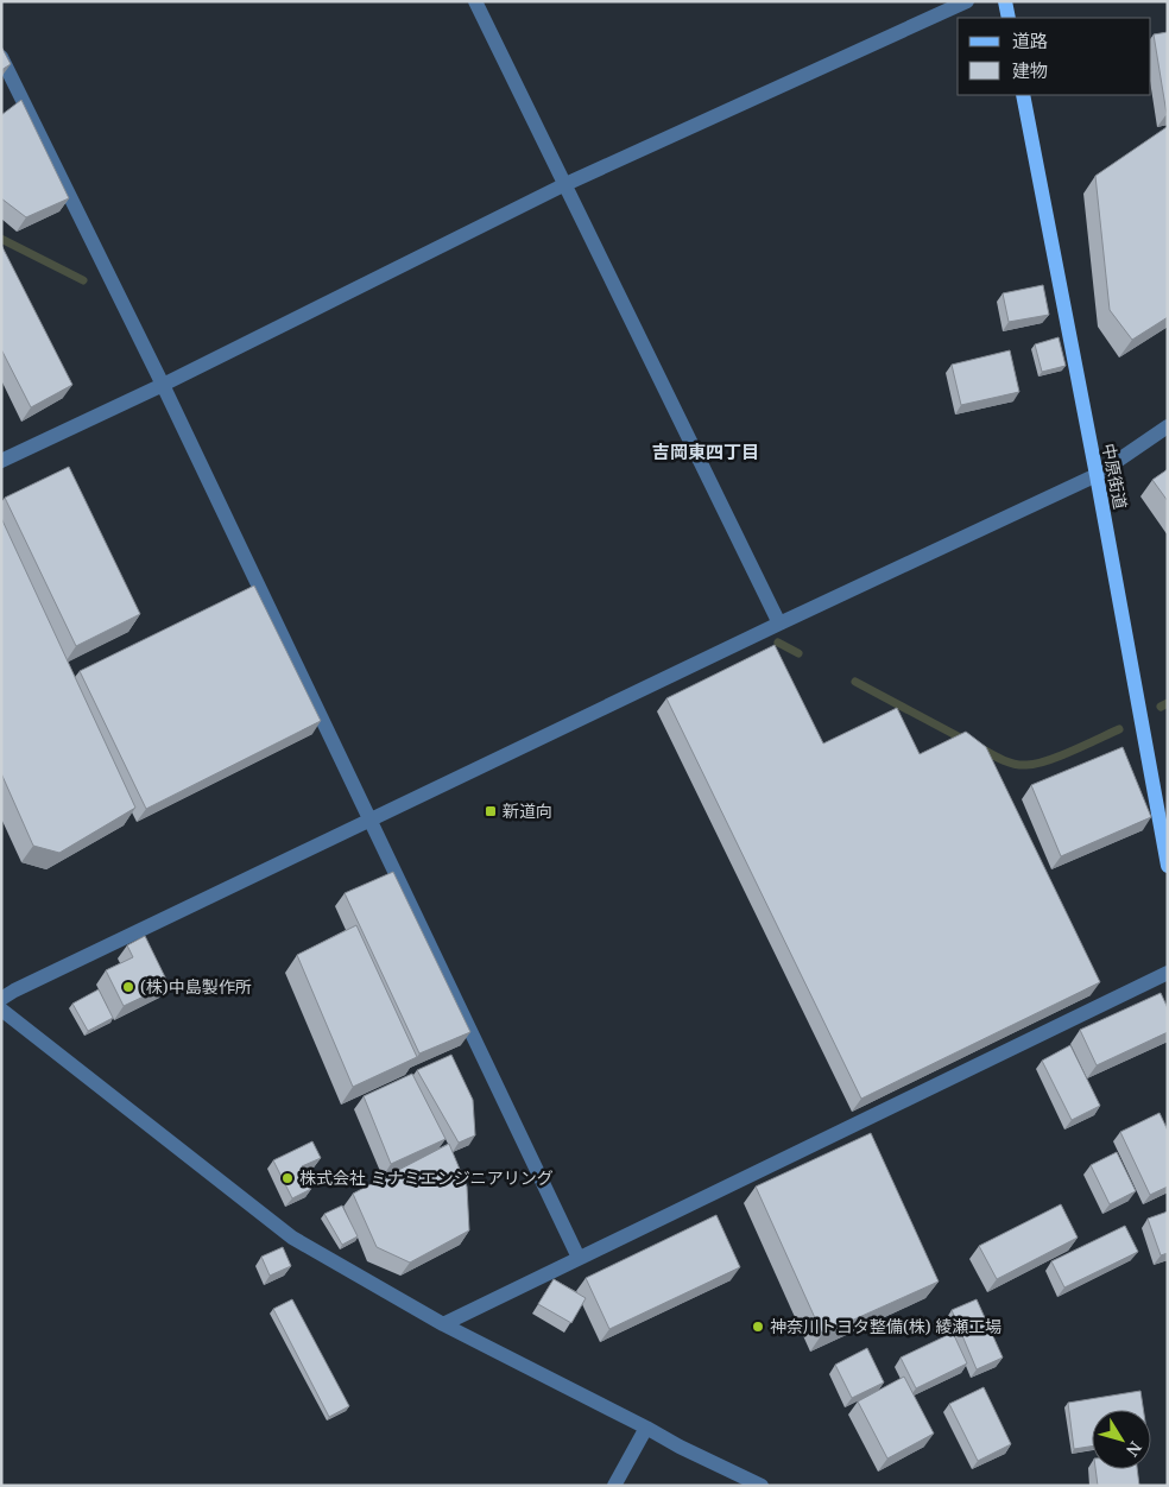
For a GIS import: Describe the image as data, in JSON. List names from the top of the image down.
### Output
{
  "streets": {
    "main road": ["中原街道"]
  },
  "districts": ["吉岡東四丁目"],
  "places": {
    "transit": ["新道向"],
    "other": ["(株)中島製作所", "株式会社 ミナミエンジニアリング", "神奈川トヨタ整備(株) 綾瀬工場"]
  },
  "legend": ["道路", "建物"],
  "north": "bottom right"
}
